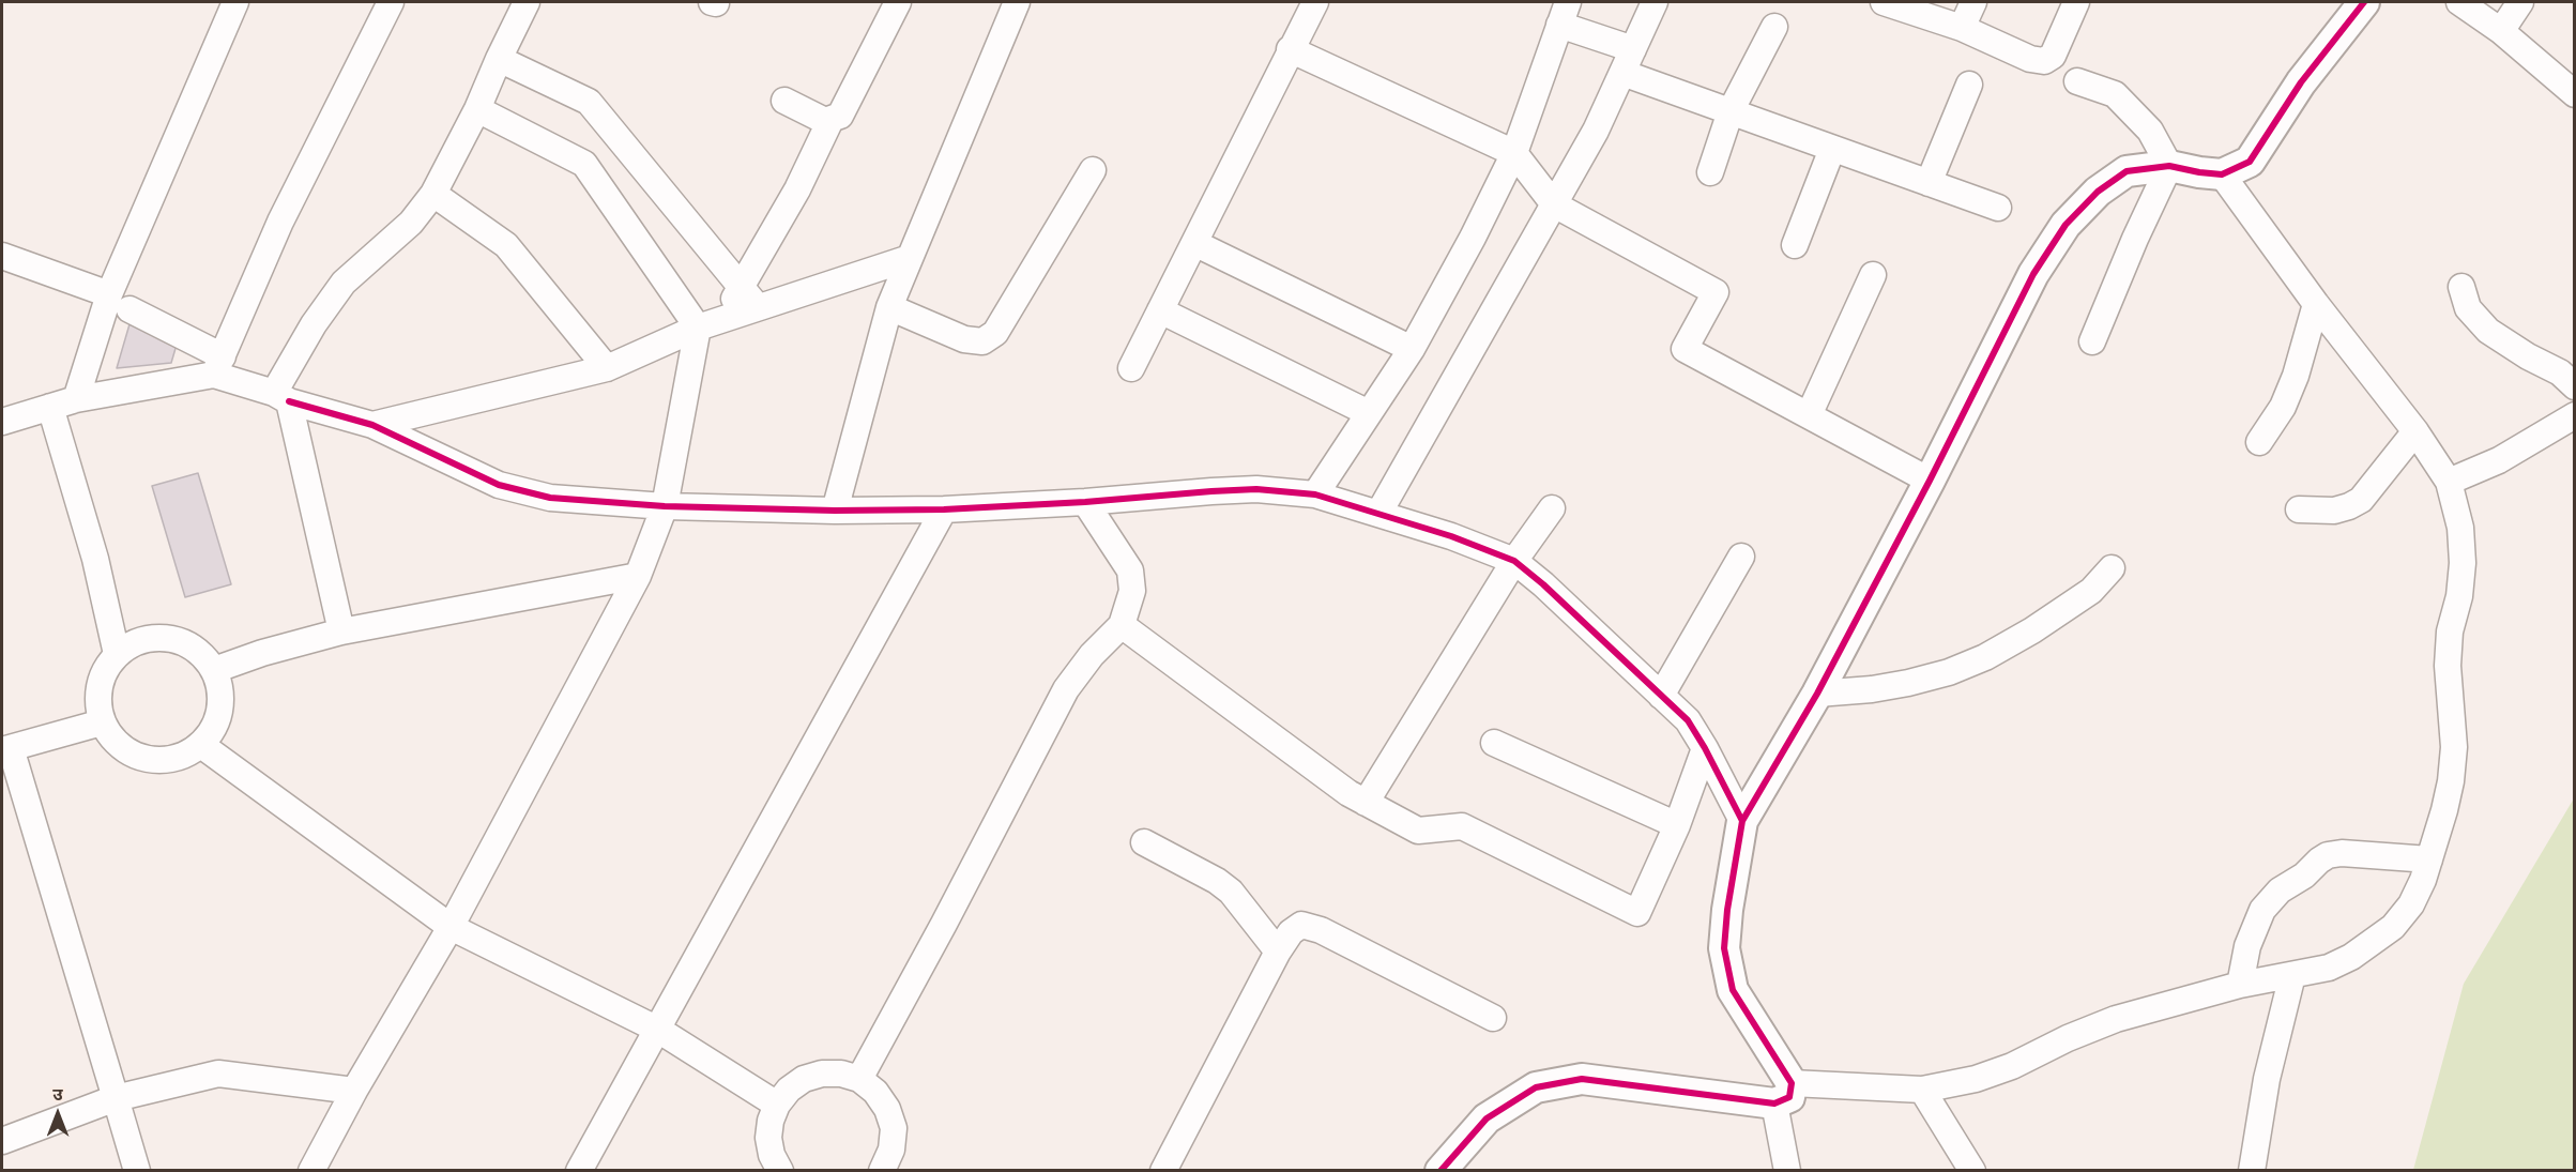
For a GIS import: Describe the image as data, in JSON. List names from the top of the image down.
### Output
{
  "north": "top"
}
